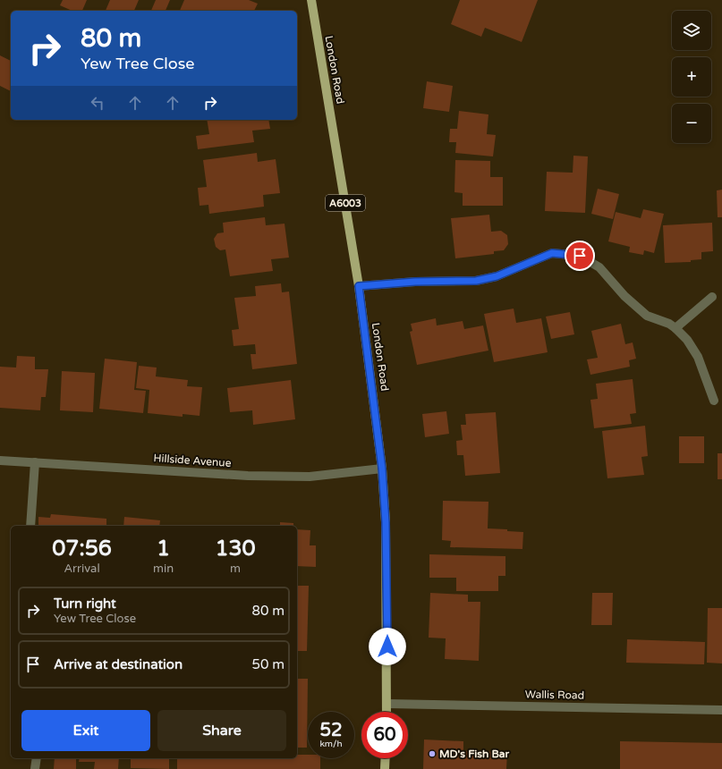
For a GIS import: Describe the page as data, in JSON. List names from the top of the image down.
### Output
{
  "streets": {
    "main road": ["London Road", "A6003"],
    "street": ["Hillside Avenue", "Wallis Road"]
  },
  "crossings": [
    ["London Road", "Hillside Avenue"],
    ["London Road", "Wallis Road"]
  ],
  "places": ["MD's Fish Bar"],
  "page": {
    "map_buttons": ["+", "−"],
    "turn": ["80 m", "Yew Tree Close"],
    "eta": [
      "07:56",
      "Arrival",
      "1",
      "min",
      "130",
      "m"
    ],
    "list": [
      {
        "name": "Turn right",
        "note": "Yew Tree Close",
        "value": "80 m"
      },
      {
        "name": "Arrive at destination",
        "value": "50 m"
      }
    ],
    "buttons": ["Exit", "Share"],
    "speed": "52 km/h",
    "limit": "60"
  }
}
